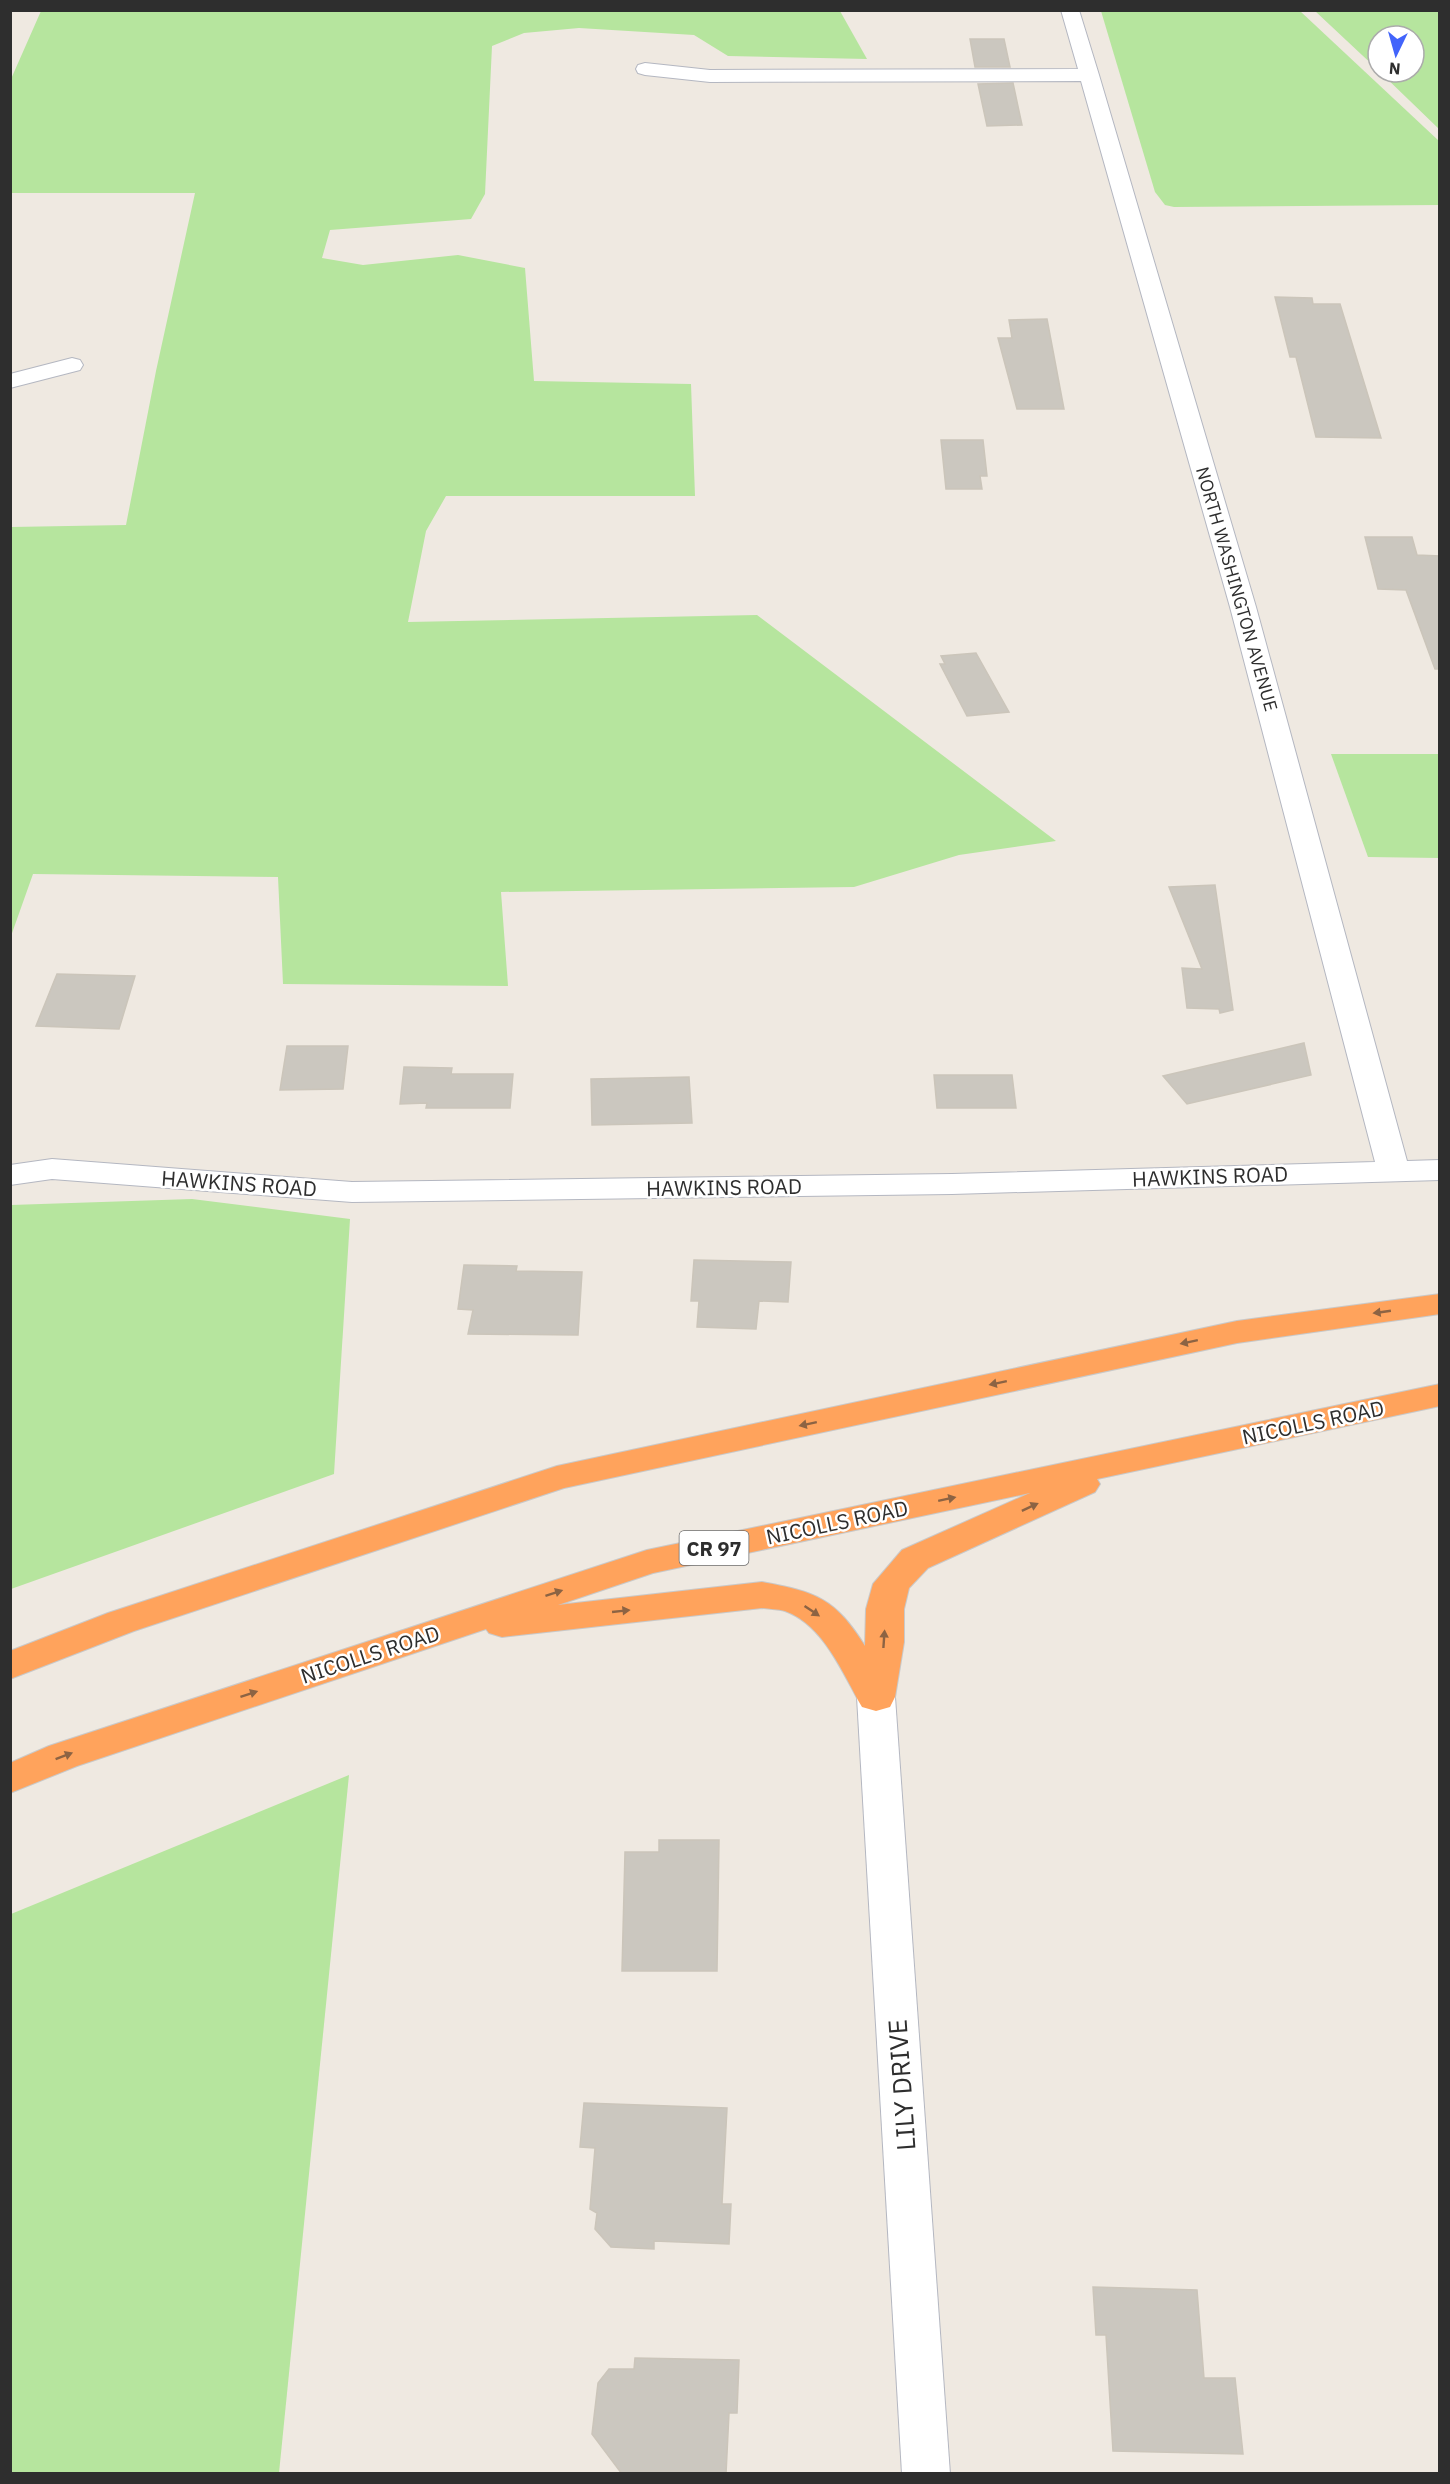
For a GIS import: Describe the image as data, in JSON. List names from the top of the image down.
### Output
{
  "streets": {
    "highway": ["NICOLLS ROAD", "CR 97"],
    "street": ["NORTH WASHINGTON AVENUE", "HAWKINS ROAD", "LILY DRIVE"]
  },
  "crossings": [
    ["NORTH WASHINGTON AVENUE", "HAWKINS ROAD"]
  ],
  "north": "bottom"
}
